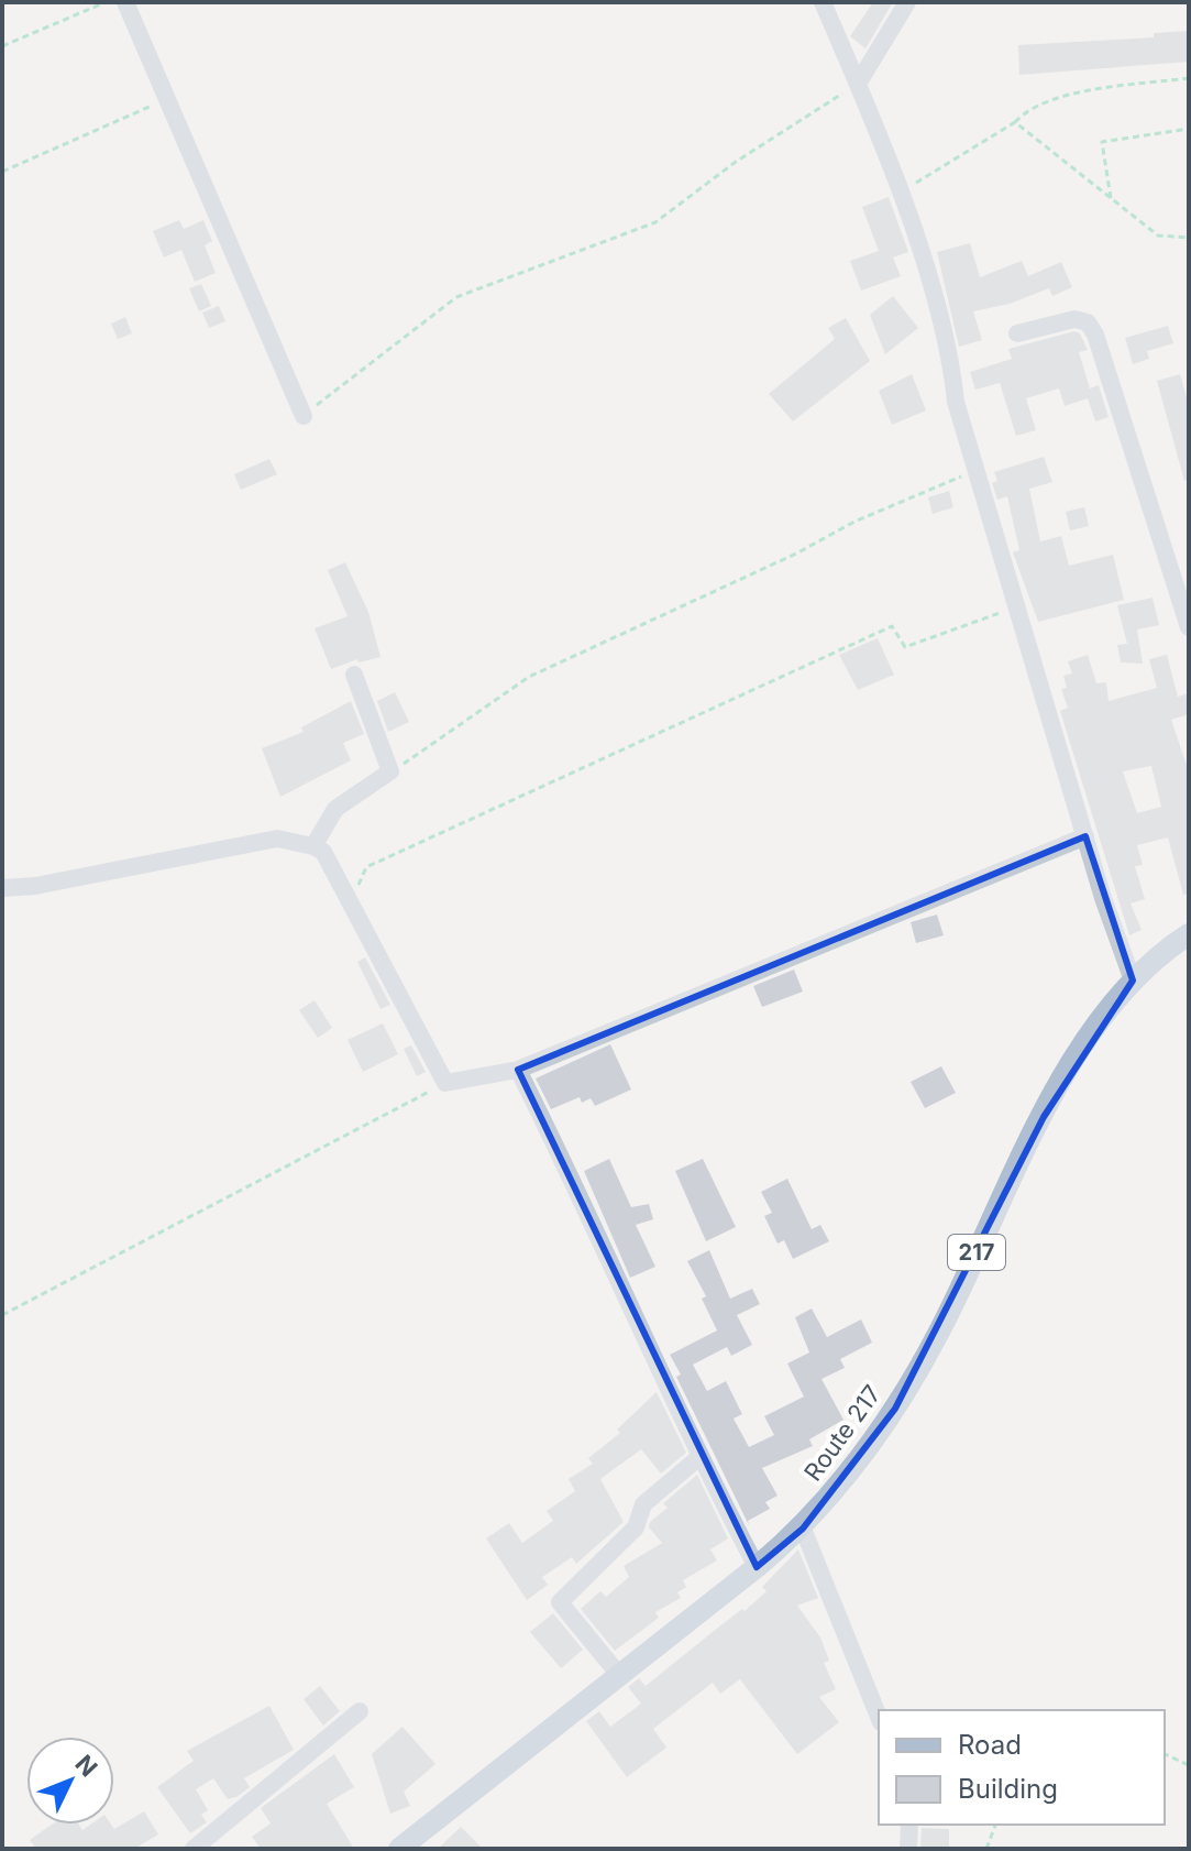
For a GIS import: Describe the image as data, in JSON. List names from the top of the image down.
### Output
{
  "streets": {
    "main road": ["217", "Route 217"]
  },
  "legend": ["Road", "Building"],
  "north": "top right"
}
